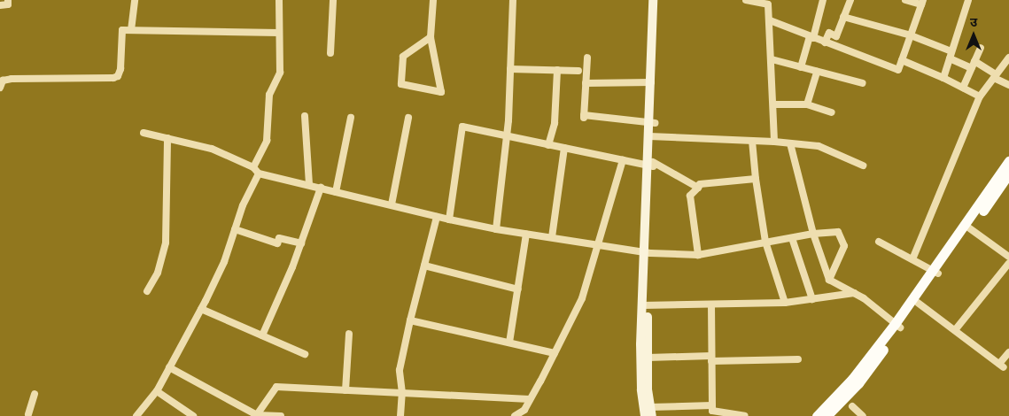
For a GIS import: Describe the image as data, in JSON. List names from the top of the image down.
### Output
{
  "north": "top"
}
